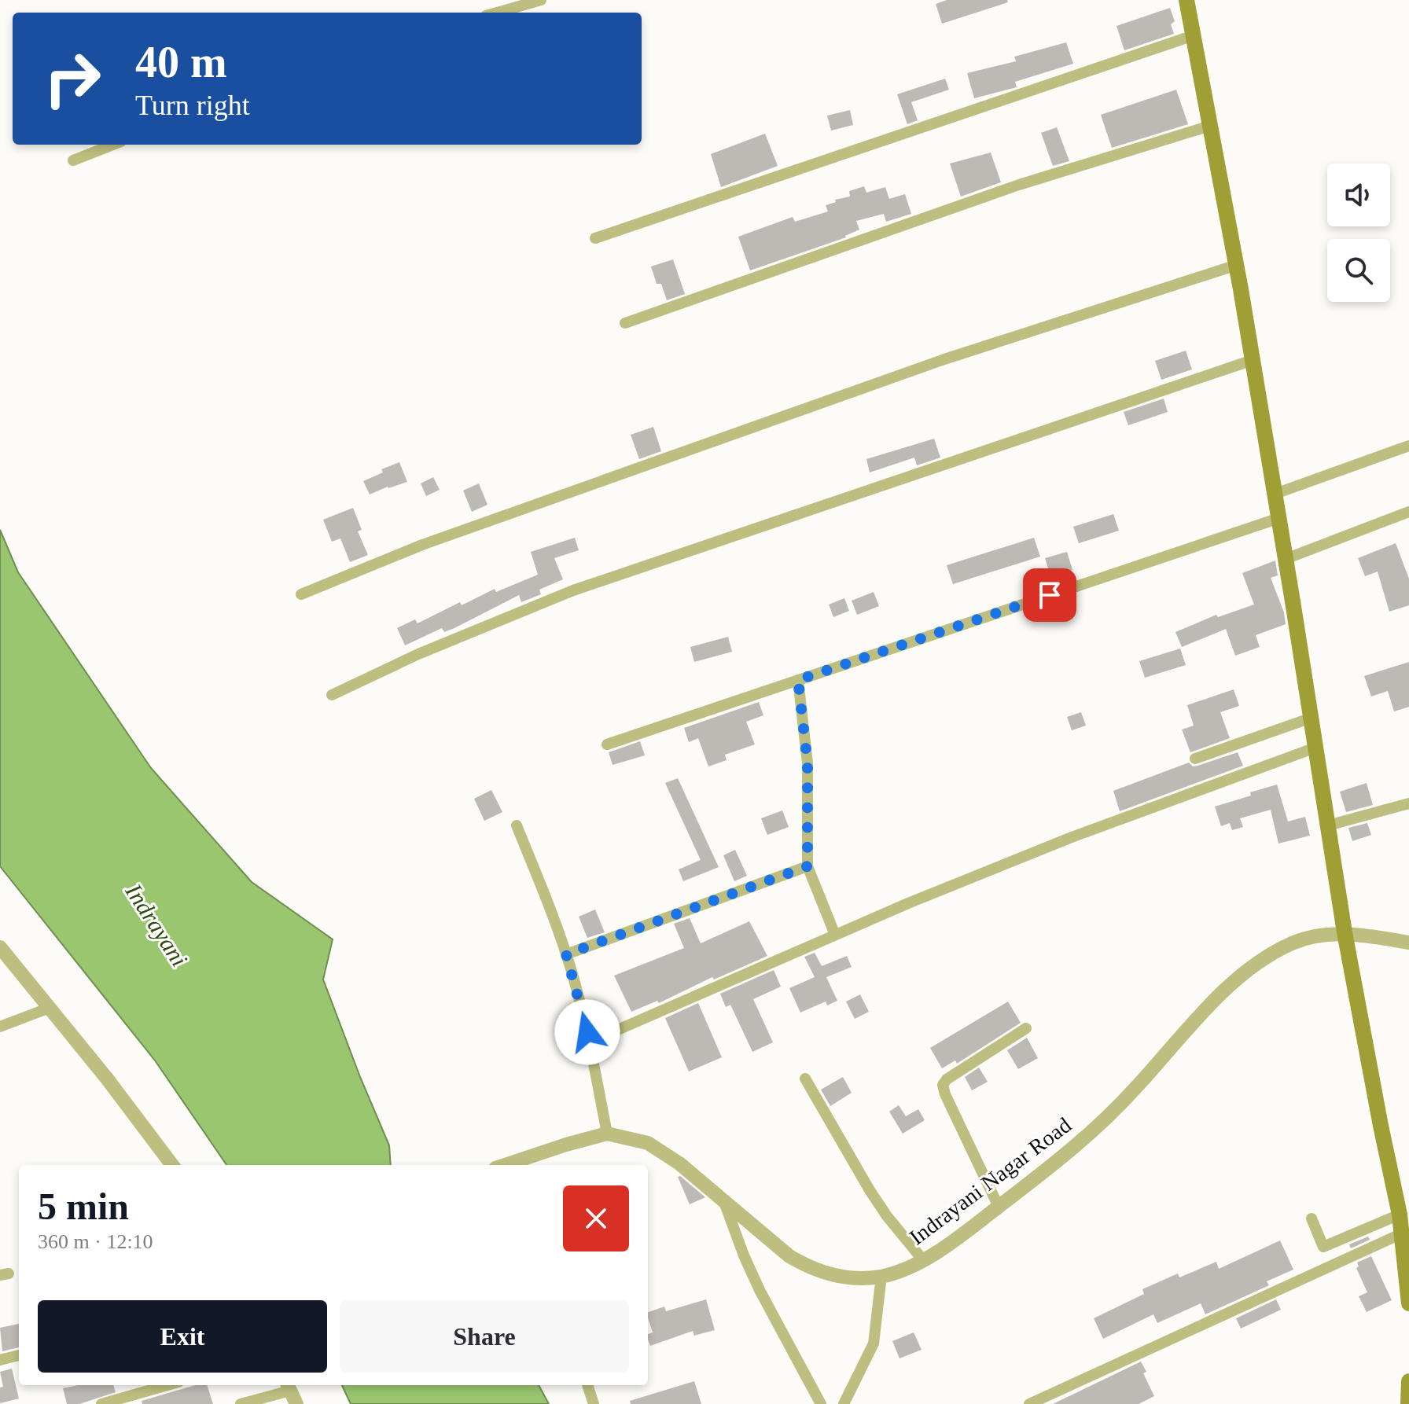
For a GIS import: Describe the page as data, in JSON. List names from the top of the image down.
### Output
{
  "streets": {
    "street": ["Indrayani Nagar Road"]
  },
  "water": ["Indrayani"],
  "page": {
    "turn": ["40 m", "Turn right"],
    "heading": ["5 min", "360 m · 12:10"],
    "buttons": ["Exit", "Share"]
  }
}
